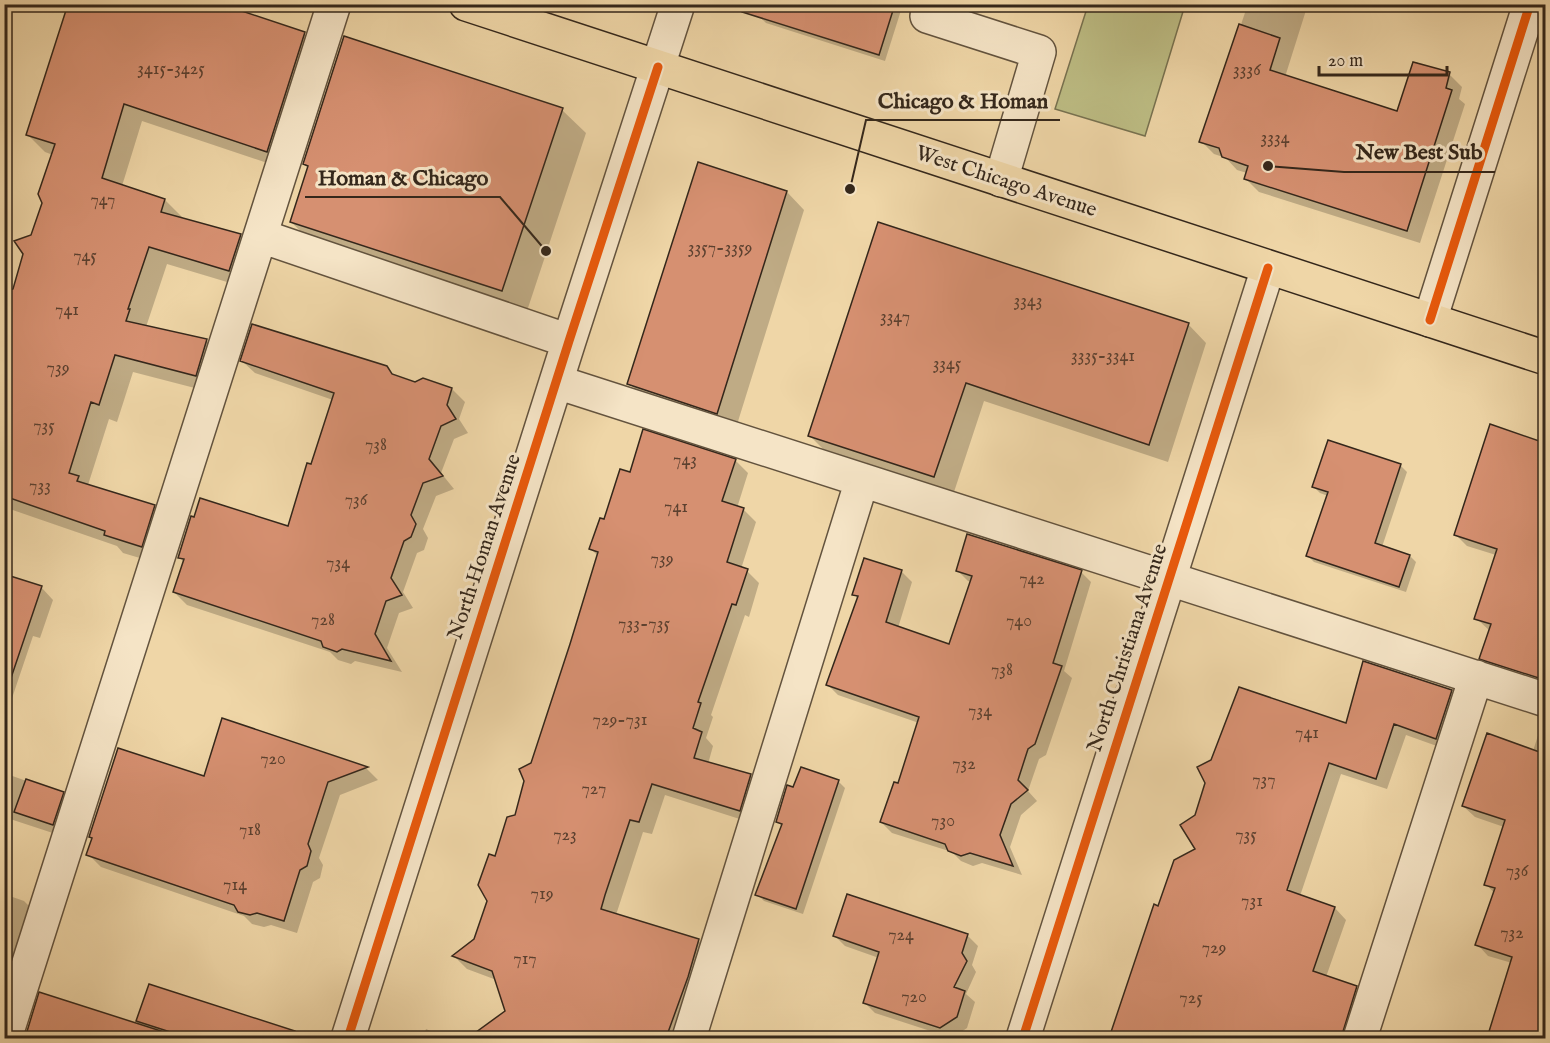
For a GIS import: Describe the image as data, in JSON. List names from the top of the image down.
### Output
{
  "streets": {
    "main road": ["West Chicago Avenue"],
    "street": ["North Homan Avenue", "North Christiana Avenue"]
  },
  "crossings": [
    ["West Chicago Avenue", "North Homan Avenue"],
    ["West Chicago Avenue", "North Christiana Avenue"]
  ],
  "places": ["New Best Sub", "Chicago & Homan", "Homan & Chicago"],
  "house_numbers": [
    "3415-3425",
    "3336",
    "3334",
    "747",
    "3357-3359",
    "745",
    "3343",
    "741",
    "3347",
    "3335-3341",
    "3345",
    "739",
    "735",
    "738",
    "743",
    "733",
    "736",
    "741",
    "739",
    "734",
    "742",
    "728",
    "740",
    "733-735",
    "738",
    "734",
    "729-731",
    "741",
    "720",
    "732",
    "737",
    "727",
    "730",
    "718",
    "723",
    "735",
    "736",
    "714",
    "719",
    "731",
    "732",
    "724",
    "729",
    "717",
    "720",
    "725"
  ],
  "scale_bar": "20 m"
}
